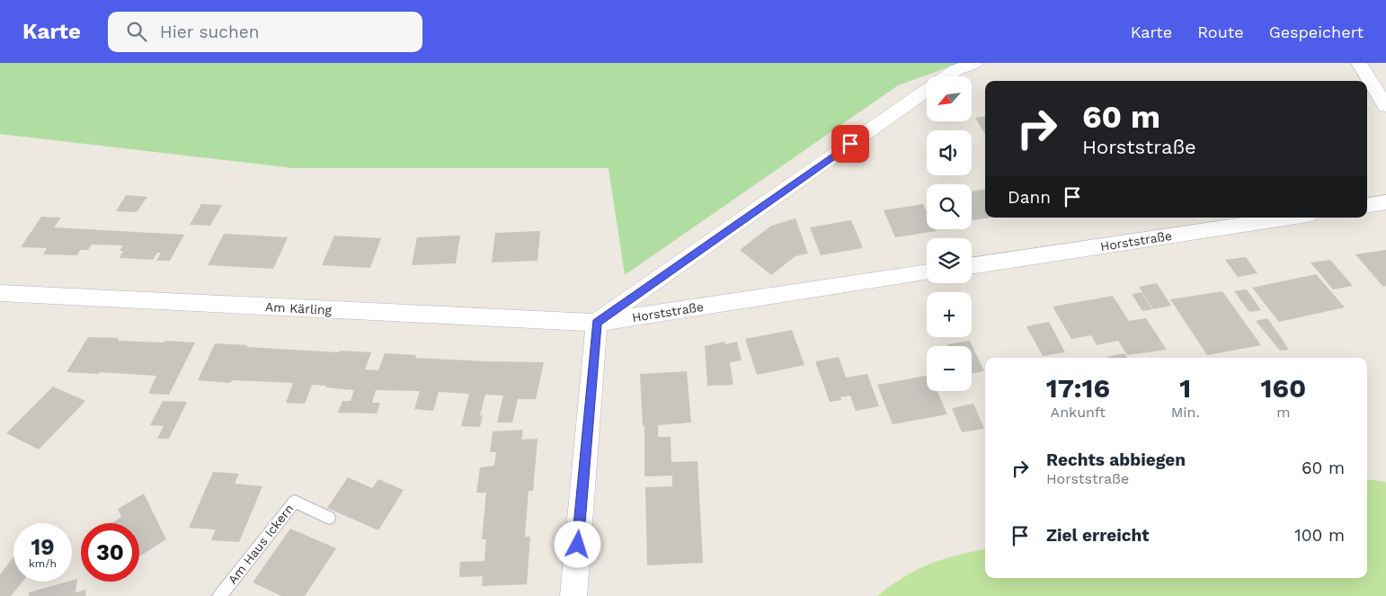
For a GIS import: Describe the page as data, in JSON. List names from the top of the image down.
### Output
{
  "streets": {
    "street": ["Horststraße", "Am Kärling"],
    "lane": ["Am Haus Ickern"]
  },
  "crossings": [
    ["Horststraße", "Am Kärling"]
  ],
  "north": "bottom left",
  "page": {
    "header": "Karte",
    "search": "Hier suchen",
    "nav": ["Karte", "Route", "Gespeichert"],
    "map_buttons": ["+", "−"],
    "turn": ["60 m", "Horststraße"],
    "then": "Dann",
    "eta": [
      "17:16",
      "Ankunft",
      "1",
      "Min.",
      "160",
      "m"
    ],
    "list": [
      {
        "name": "Rechts abbiegen",
        "note": "Horststraße",
        "value": "60 m"
      },
      {
        "name": "Ziel erreicht",
        "value": "100 m"
      }
    ],
    "speed": "19 km/h",
    "limit": "30"
  }
}
